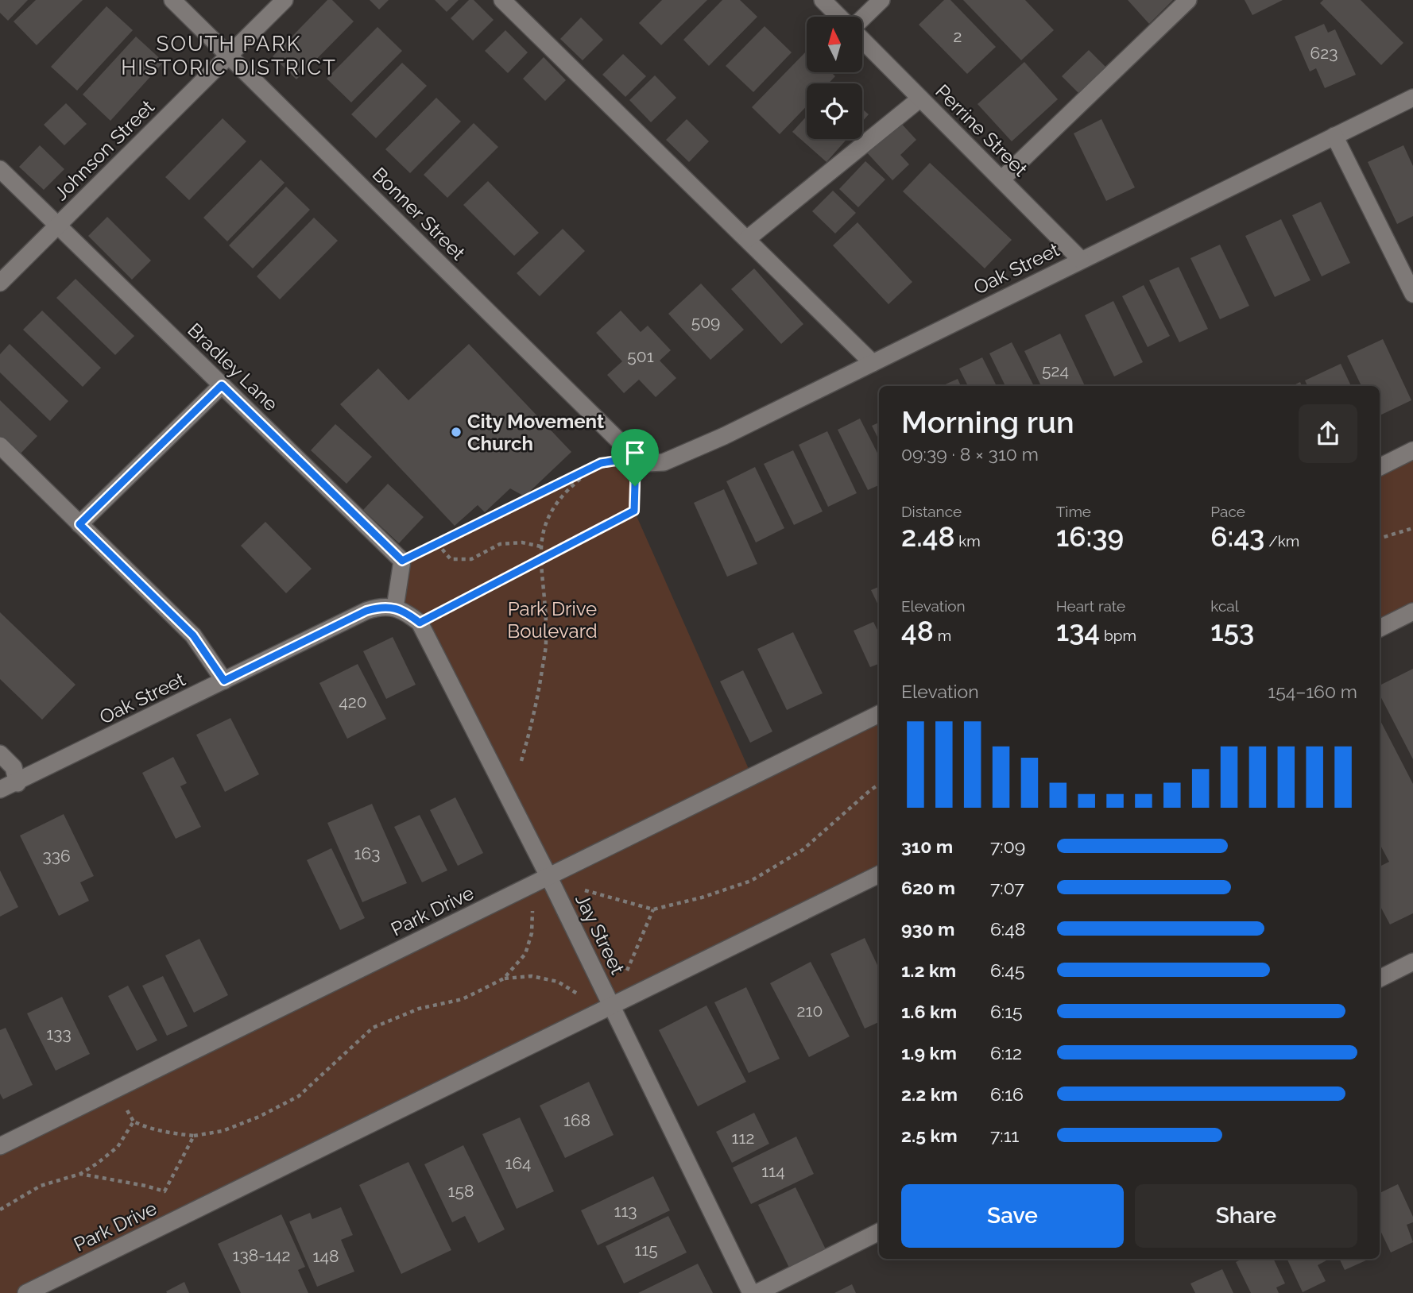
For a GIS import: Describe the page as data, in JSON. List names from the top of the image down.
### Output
{
  "streets": {
    "street": [
      "Perrine Street",
      "Johnson Street",
      "Bonner Street",
      "Oak Street",
      "Bradley Lane",
      "Park Drive",
      "Jay Street"
    ]
  },
  "crossings": [
    ["Perrine Street", "Oak Street"],
    ["Johnson Street", "Bonner Street"],
    ["Johnson Street", "Bradley Lane"],
    ["Bonner Street", "Oak Street"],
    ["Park Drive", "Jay Street"]
  ],
  "districts": ["SOUTH PARK HISTORIC DISTRICT"],
  "parks": ["Park Drive Boulevard"],
  "places": ["City Movement Church"],
  "house_numbers": [
    "2",
    "623",
    "509",
    "501",
    "524",
    "420",
    "163",
    "336",
    "210",
    "133",
    "168",
    "112",
    "164",
    "114",
    "158",
    "113",
    "115",
    "138-142",
    "148"
  ],
  "north": "top",
  "page": {
    "heading": ["Morning run", "09:39 · 8 × 310 m"],
    "stats": [
      ["Distance", "2.48 km"],
      ["Time", "16:39"],
      ["Pace", "6:43 /km"],
      ["Elevation", "48 m"],
      ["Heart rate", "134 bpm"],
      ["kcal", "153"]
    ],
    "chart": ["Elevation", "154–160 m"],
    "list": [
      {
        "name": "310 m",
        "note": "7:09"
      },
      {
        "name": "620 m",
        "note": "7:07"
      },
      {
        "name": "930 m",
        "note": "6:48"
      },
      {
        "name": "1.2 km",
        "note": "6:45"
      },
      {
        "name": "1.6 km",
        "note": "6:15"
      },
      {
        "name": "1.9 km",
        "note": "6:12"
      },
      {
        "name": "2.2 km",
        "note": "6:16"
      },
      {
        "name": "2.5 km",
        "note": "7:11"
      }
    ],
    "buttons": ["Save", "Share"]
  }
}
